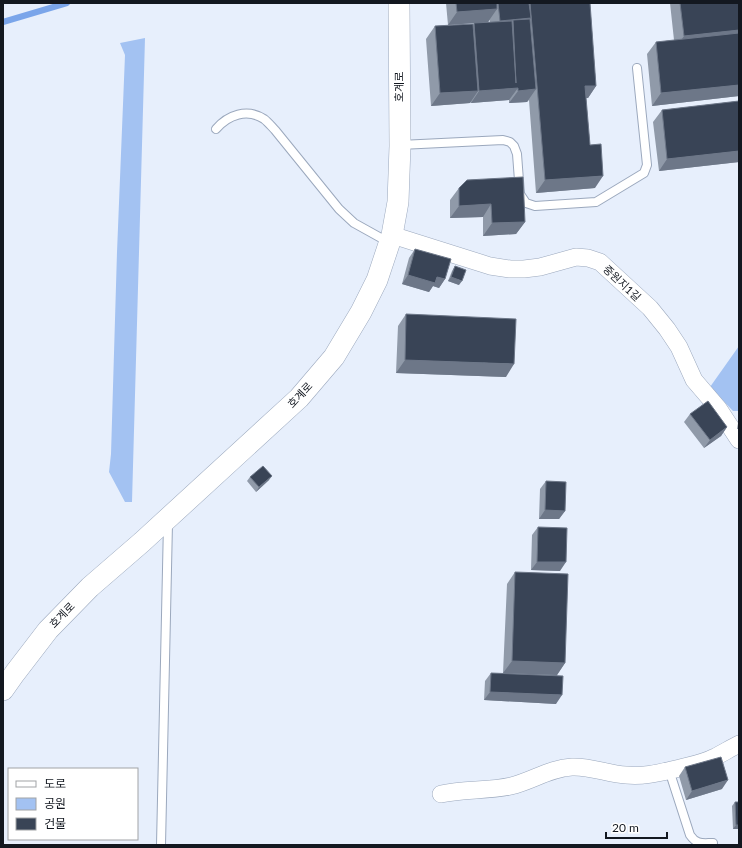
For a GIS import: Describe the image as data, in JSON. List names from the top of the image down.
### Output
{
  "streets": {
    "street": ["호계로", "중원지1길"]
  },
  "crossings": [
    ["호계로", "중원지1길"]
  ],
  "legend": ["도로", "공원", "건물"],
  "scale_bar": "20 m"
}
